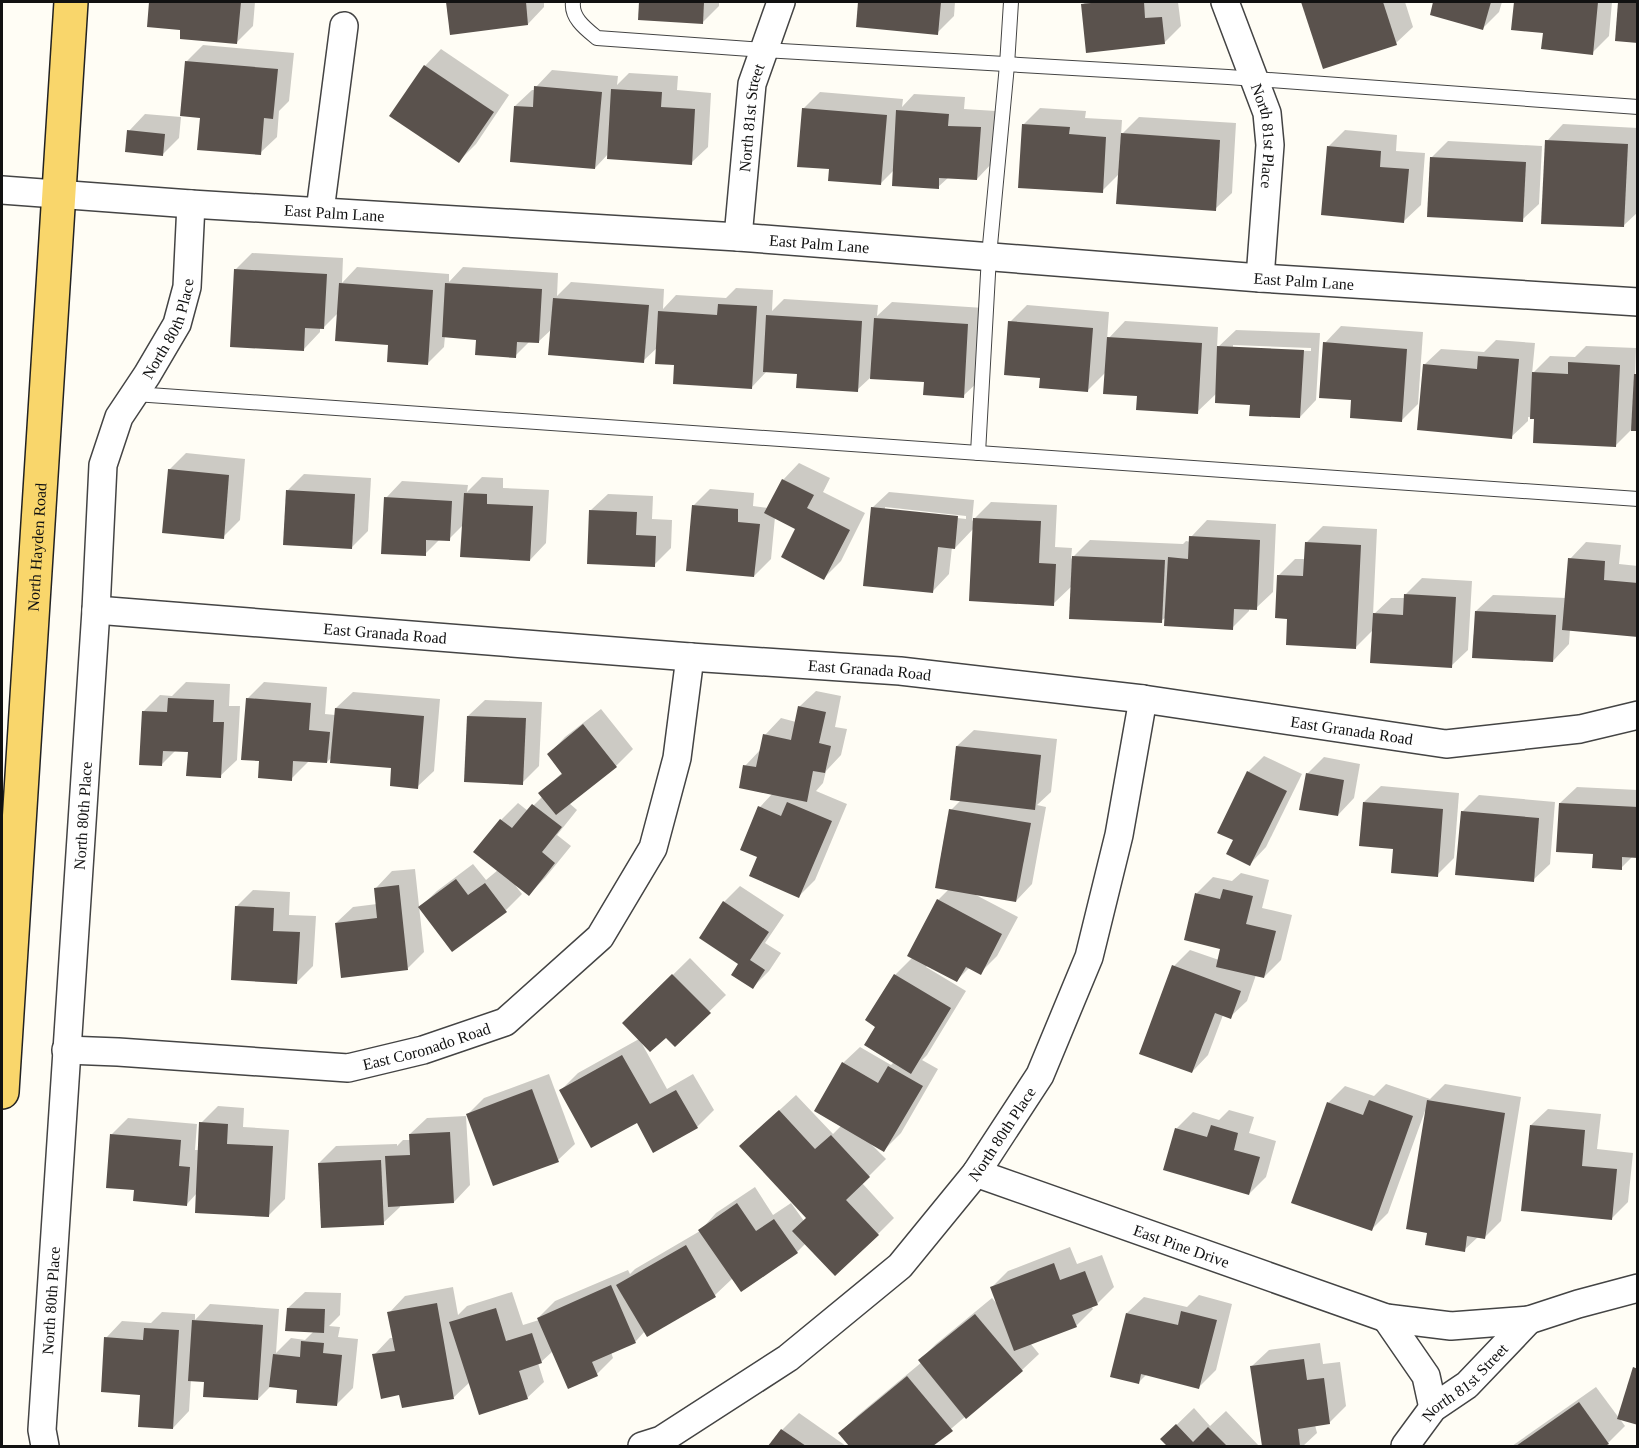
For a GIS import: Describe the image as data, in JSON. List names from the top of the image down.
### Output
{
  "streets": {
    "main road": ["North Hayden Road"],
    "street": [
      "North 81st Street",
      "North 81st Place",
      "East Palm Lane",
      "North 80th Place",
      "East Granada Road",
      "East Coronado Road",
      "East Pine Drive"
    ]
  },
  "crossings": [
    ["North 81st Street", "East Palm Lane"],
    ["North 81st Street", "East Pine Drive"],
    ["North 81st Place", "East Palm Lane"],
    ["East Palm Lane", "North 80th Place"],
    ["East Palm Lane", "North Hayden Road"],
    ["North 80th Place", "East Granada Road"],
    ["North 80th Place", "East Coronado Road"],
    ["North 80th Place", "East Pine Drive"],
    ["East Granada Road", "East Coronado Road"]
  ]
}
